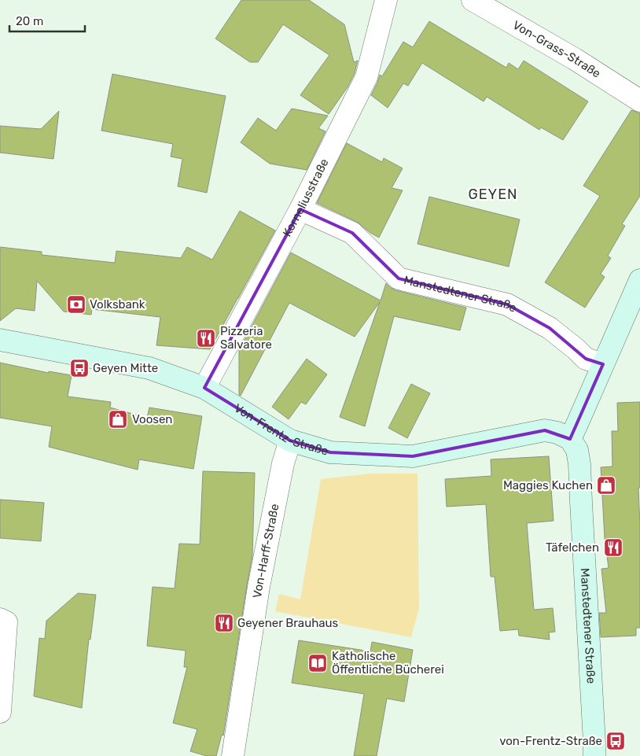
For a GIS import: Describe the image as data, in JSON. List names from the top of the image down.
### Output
{
  "streets": {
    "street": [
      "Von-Grass-Straße",
      "Korneliusstraße",
      "Manstedtener Straße",
      "Von-Frentz-Straße",
      "Von-Harff-Straße"
    ]
  },
  "crossings": [
    ["Korneliusstraße", "Manstedtener Straße"],
    ["Korneliusstraße", "Von-Frentz-Straße"],
    ["Manstedtener Straße", "Von-Frentz-Straße"],
    ["Von-Frentz-Straße", "Von-Harff-Straße"]
  ],
  "districts": ["GEYEN"],
  "places": {
    "bank": ["Volksbank"],
    "restaurant": ["Pizzeria Salvatore", "Täfelchen", "Geyener Brauhaus"],
    "bus stop": ["Geyen Mitte", "von-Frentz-Straße"],
    "shop": ["Voosen", "Maggies Kuchen"],
    "library": ["Katholische Öffentliche Bücherei"]
  },
  "scale_bar": "20 m"
}
